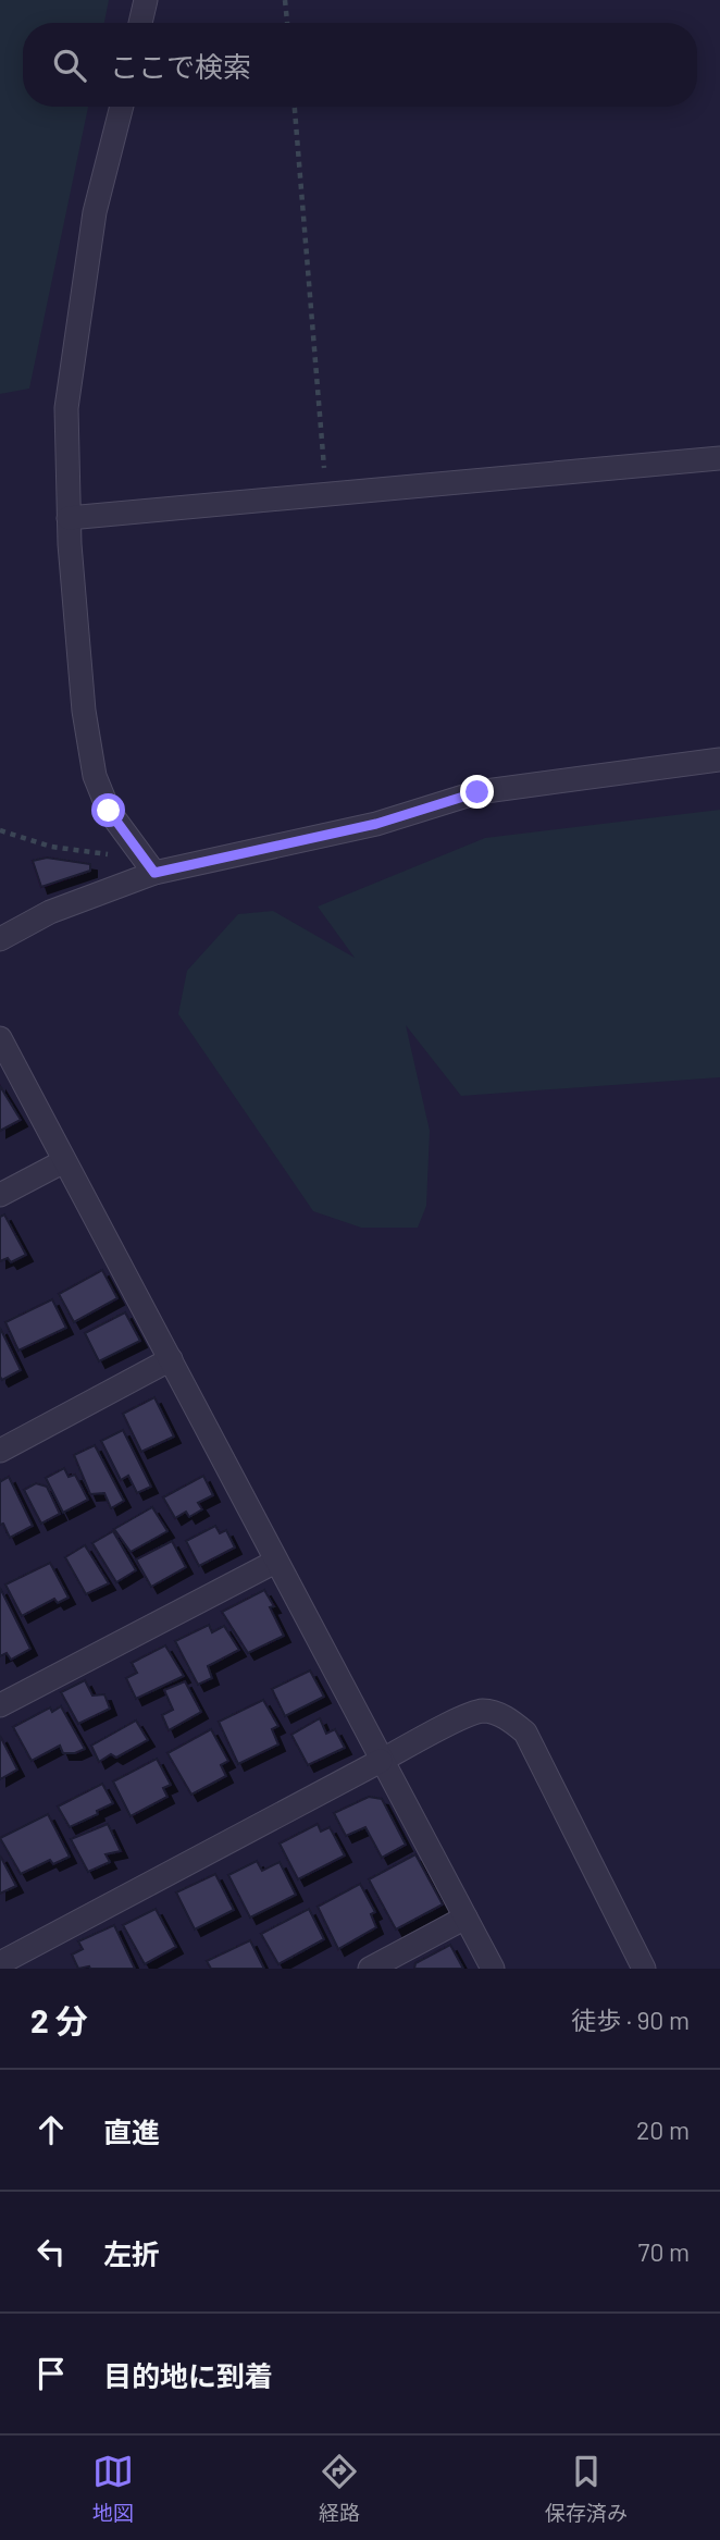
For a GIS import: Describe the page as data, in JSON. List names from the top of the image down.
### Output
{
  "page": {
    "search": "ここで検索",
    "heading": ["2 分", "徒歩 · 90 m"],
    "list": [
      ["直進", "20 m"],
      ["左折", "70 m"],
      "目的地に到着"
    ],
    "nav": ["地図", "経路", "保存済み"]
  }
}
